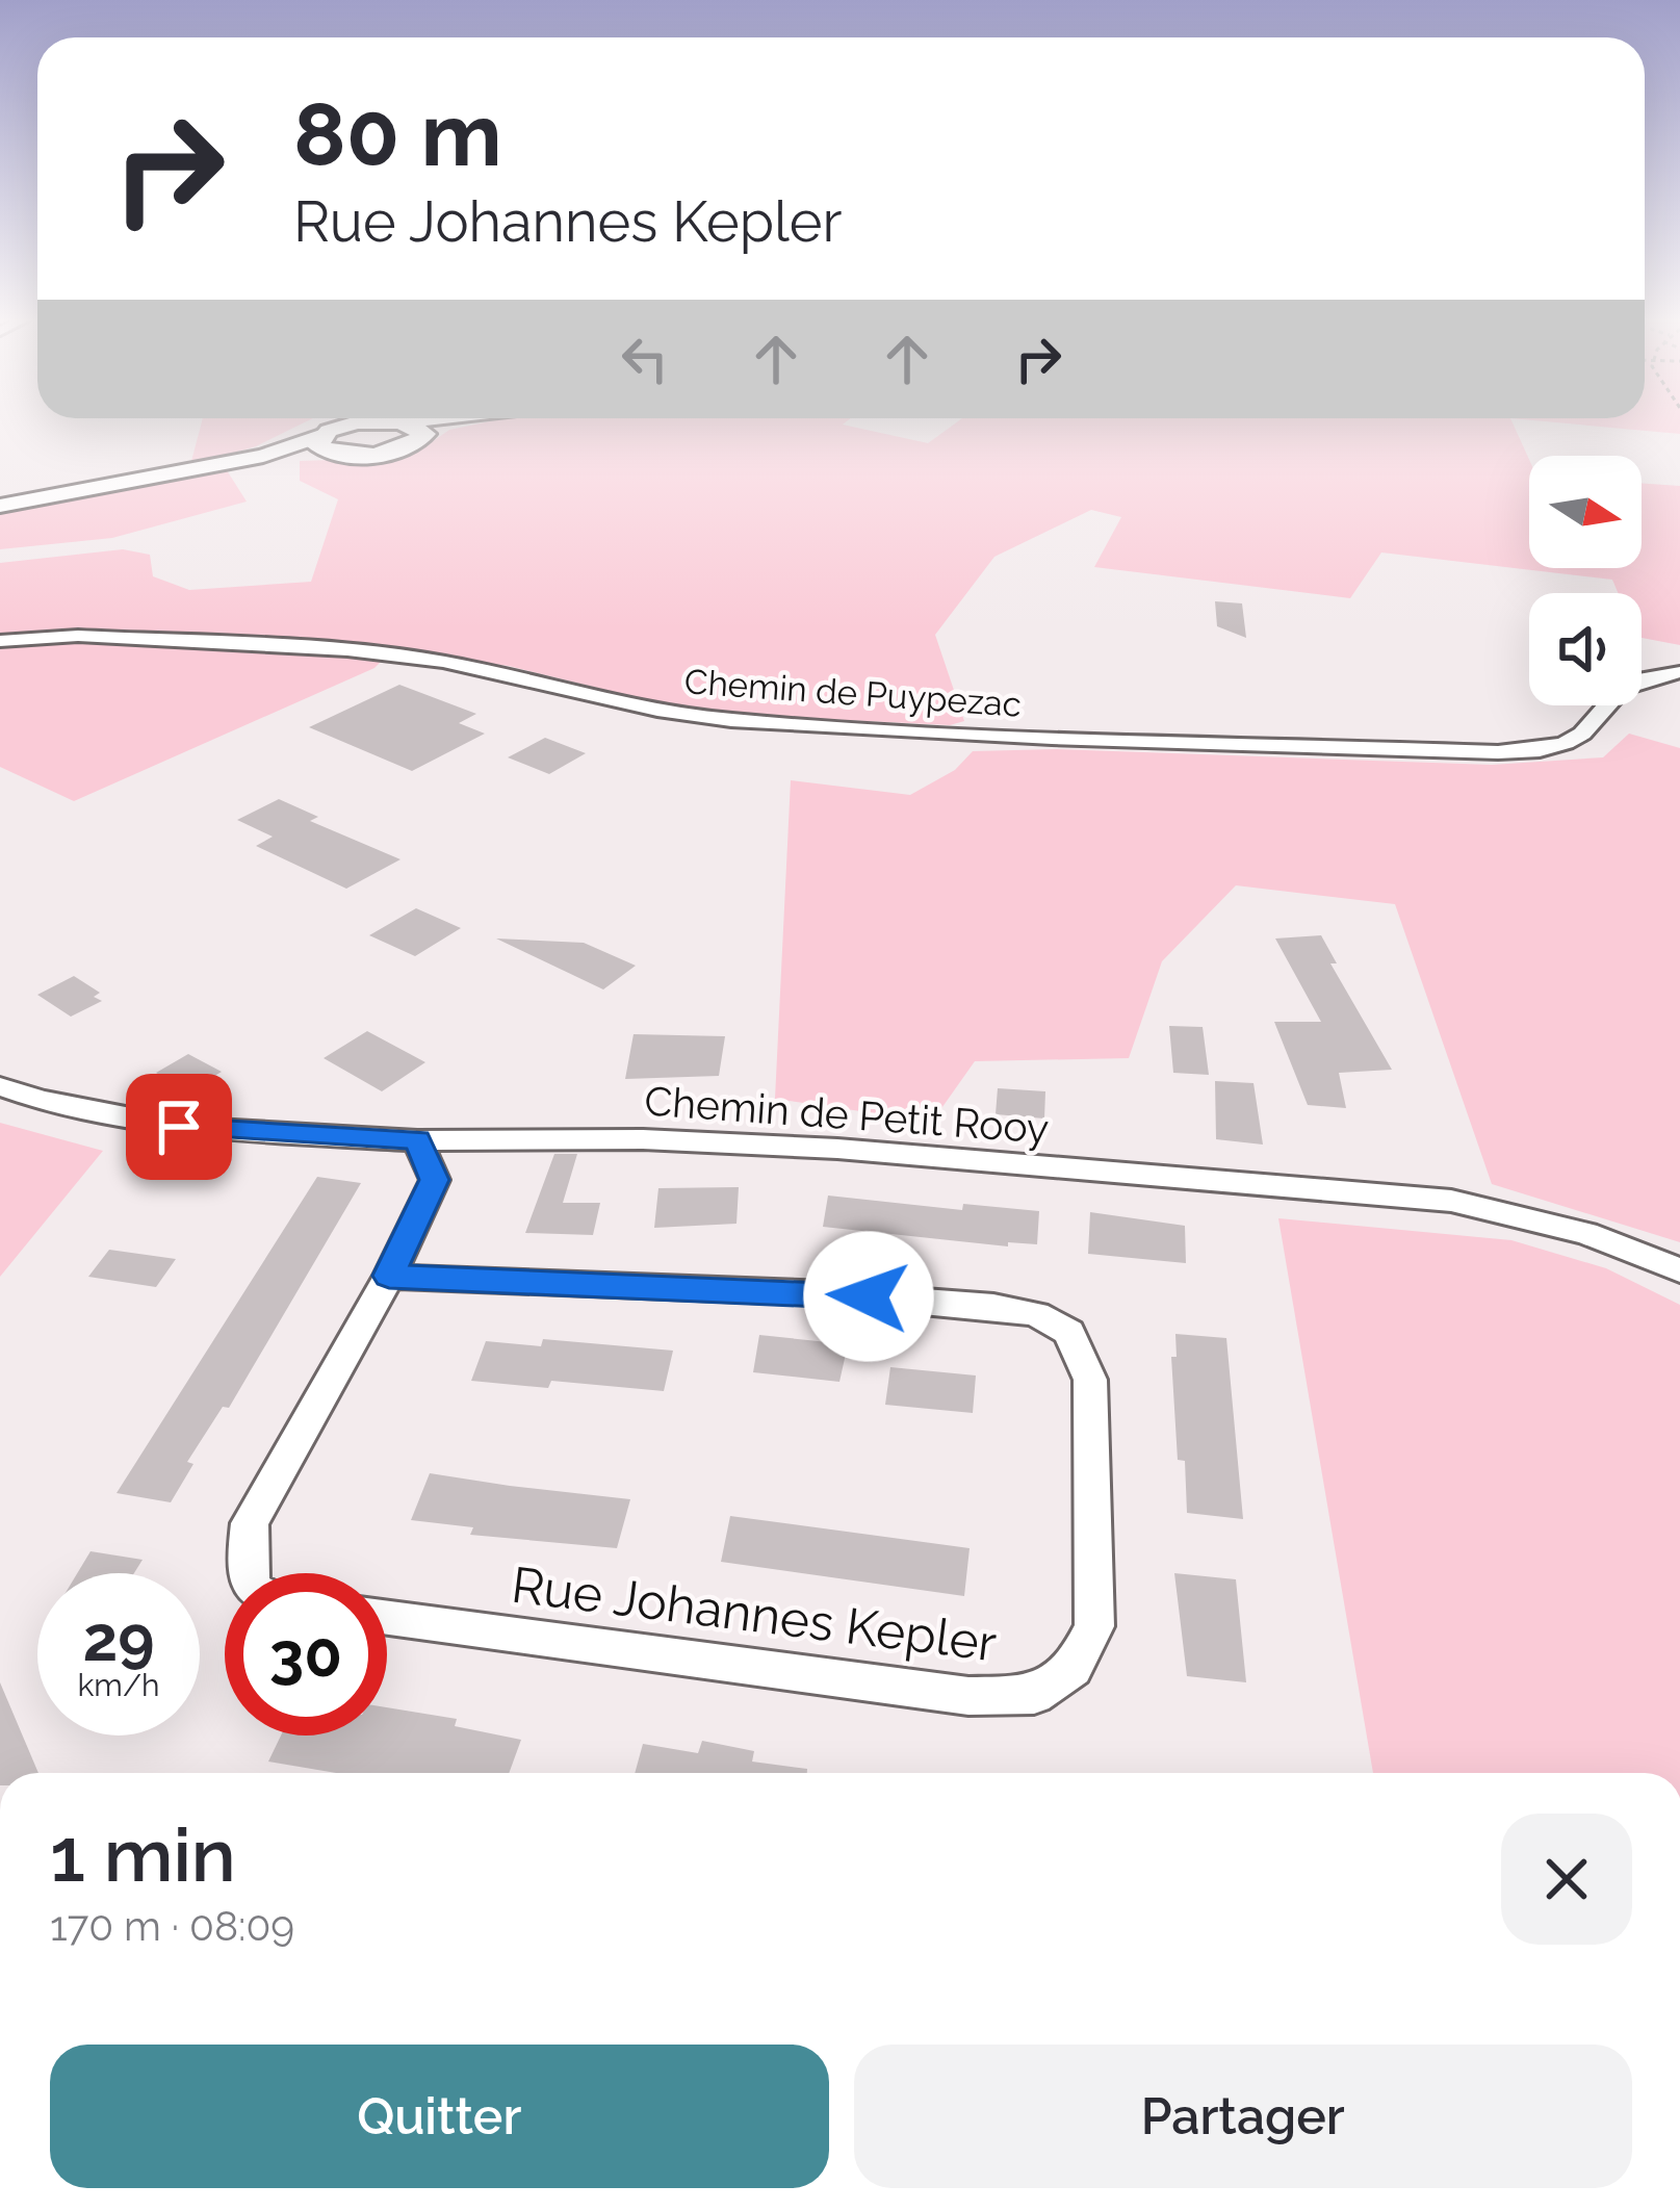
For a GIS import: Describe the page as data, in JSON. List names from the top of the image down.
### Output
{
  "streets": {
    "street": ["Chemin de Puypezac", "Chemin de Petit Rooy", "Rue Johannes Kepler"]
  },
  "north": "right",
  "page": {
    "turn": ["80 m", "Rue Johannes Kepler"],
    "speed": "29 km/h",
    "limit": "30",
    "heading": ["1 min", "170 m · 08:09"],
    "buttons": ["Quitter", "Partager"]
  }
}
